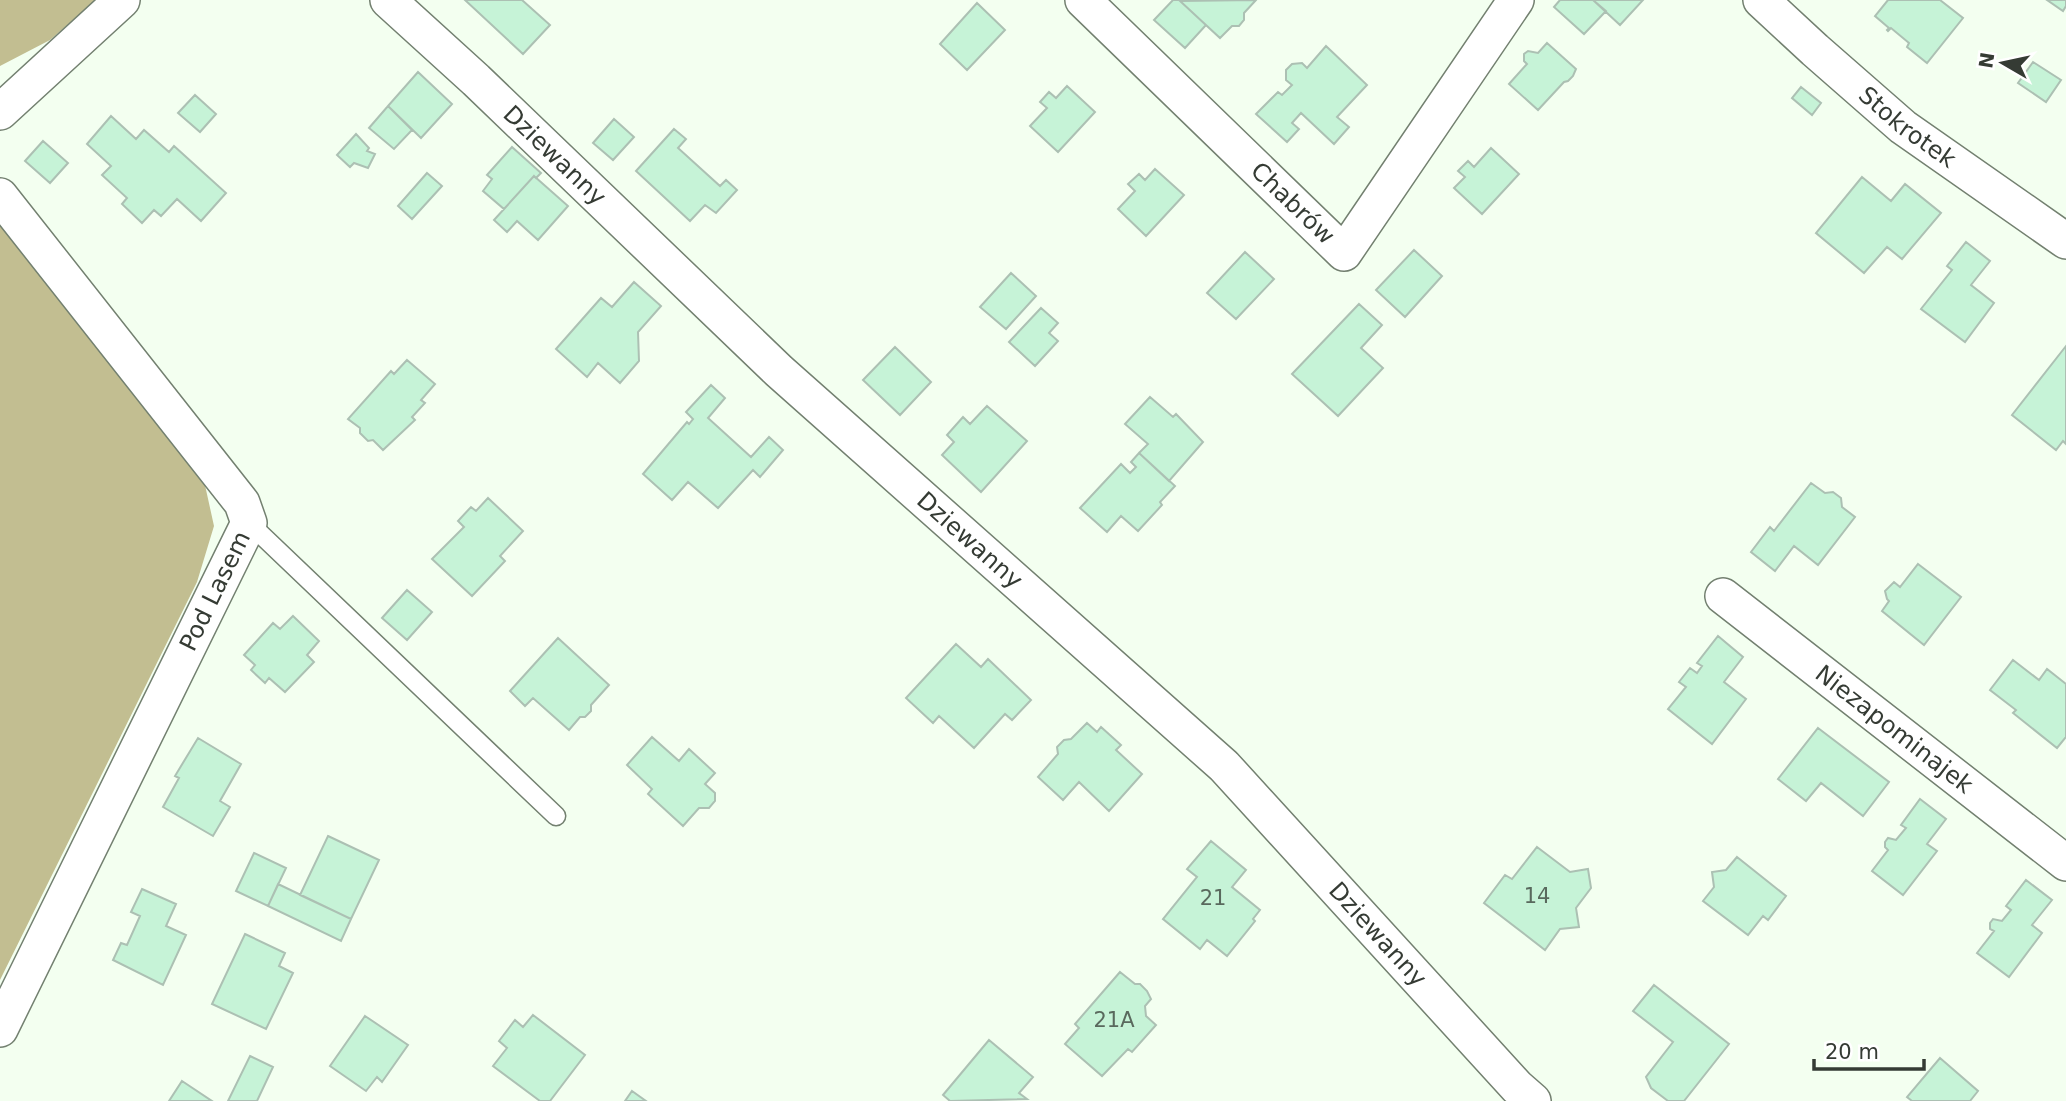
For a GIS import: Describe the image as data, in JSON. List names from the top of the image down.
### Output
{
  "streets": {
    "street": [
      "Stokrotek",
      "Dziewanny",
      "Chabrów",
      "Pod Lasem",
      "Niezapominajek"
    ]
  },
  "house_numbers": ["14", "21", "21A"],
  "scale_bar": "20 m",
  "north": "left"
}
